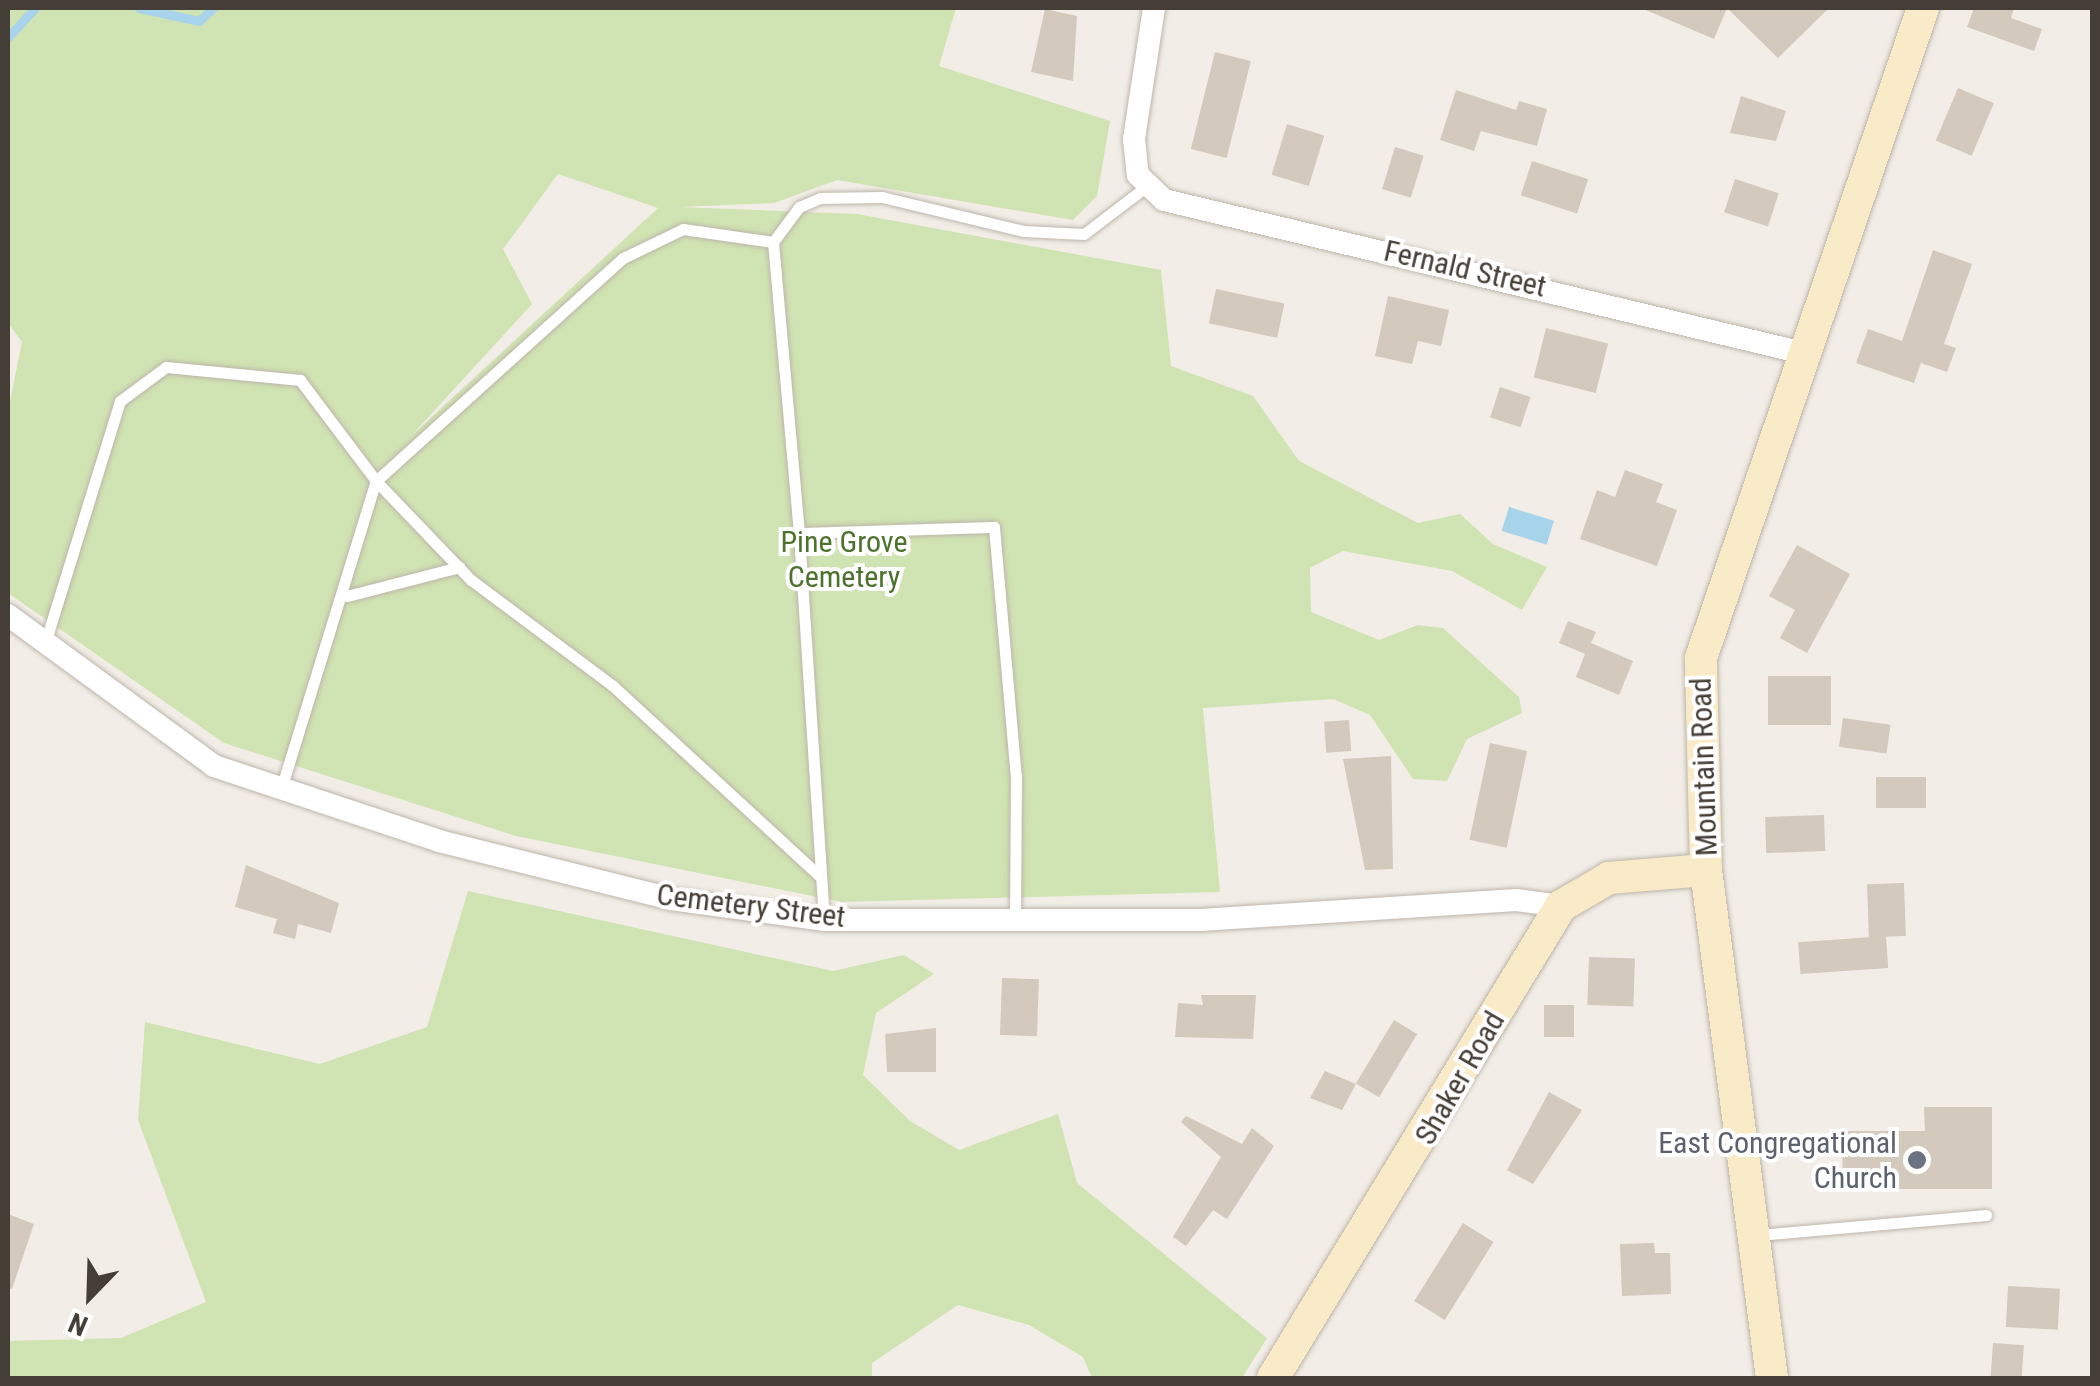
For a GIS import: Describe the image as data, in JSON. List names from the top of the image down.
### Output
{
  "streets": {
    "main road": ["Mountain Road", "Shaker Road"],
    "street": ["Fernald Street", "Cemetery Street"]
  },
  "crossings": [
    ["Fernald Street", "Mountain Road"],
    ["Mountain Road", "Shaker Road"],
    ["Cemetery Street", "Shaker Road"]
  ],
  "parks": ["Pine Grove Cemetery"],
  "places": ["East Congregational Church"],
  "north": "bottom left"
}
